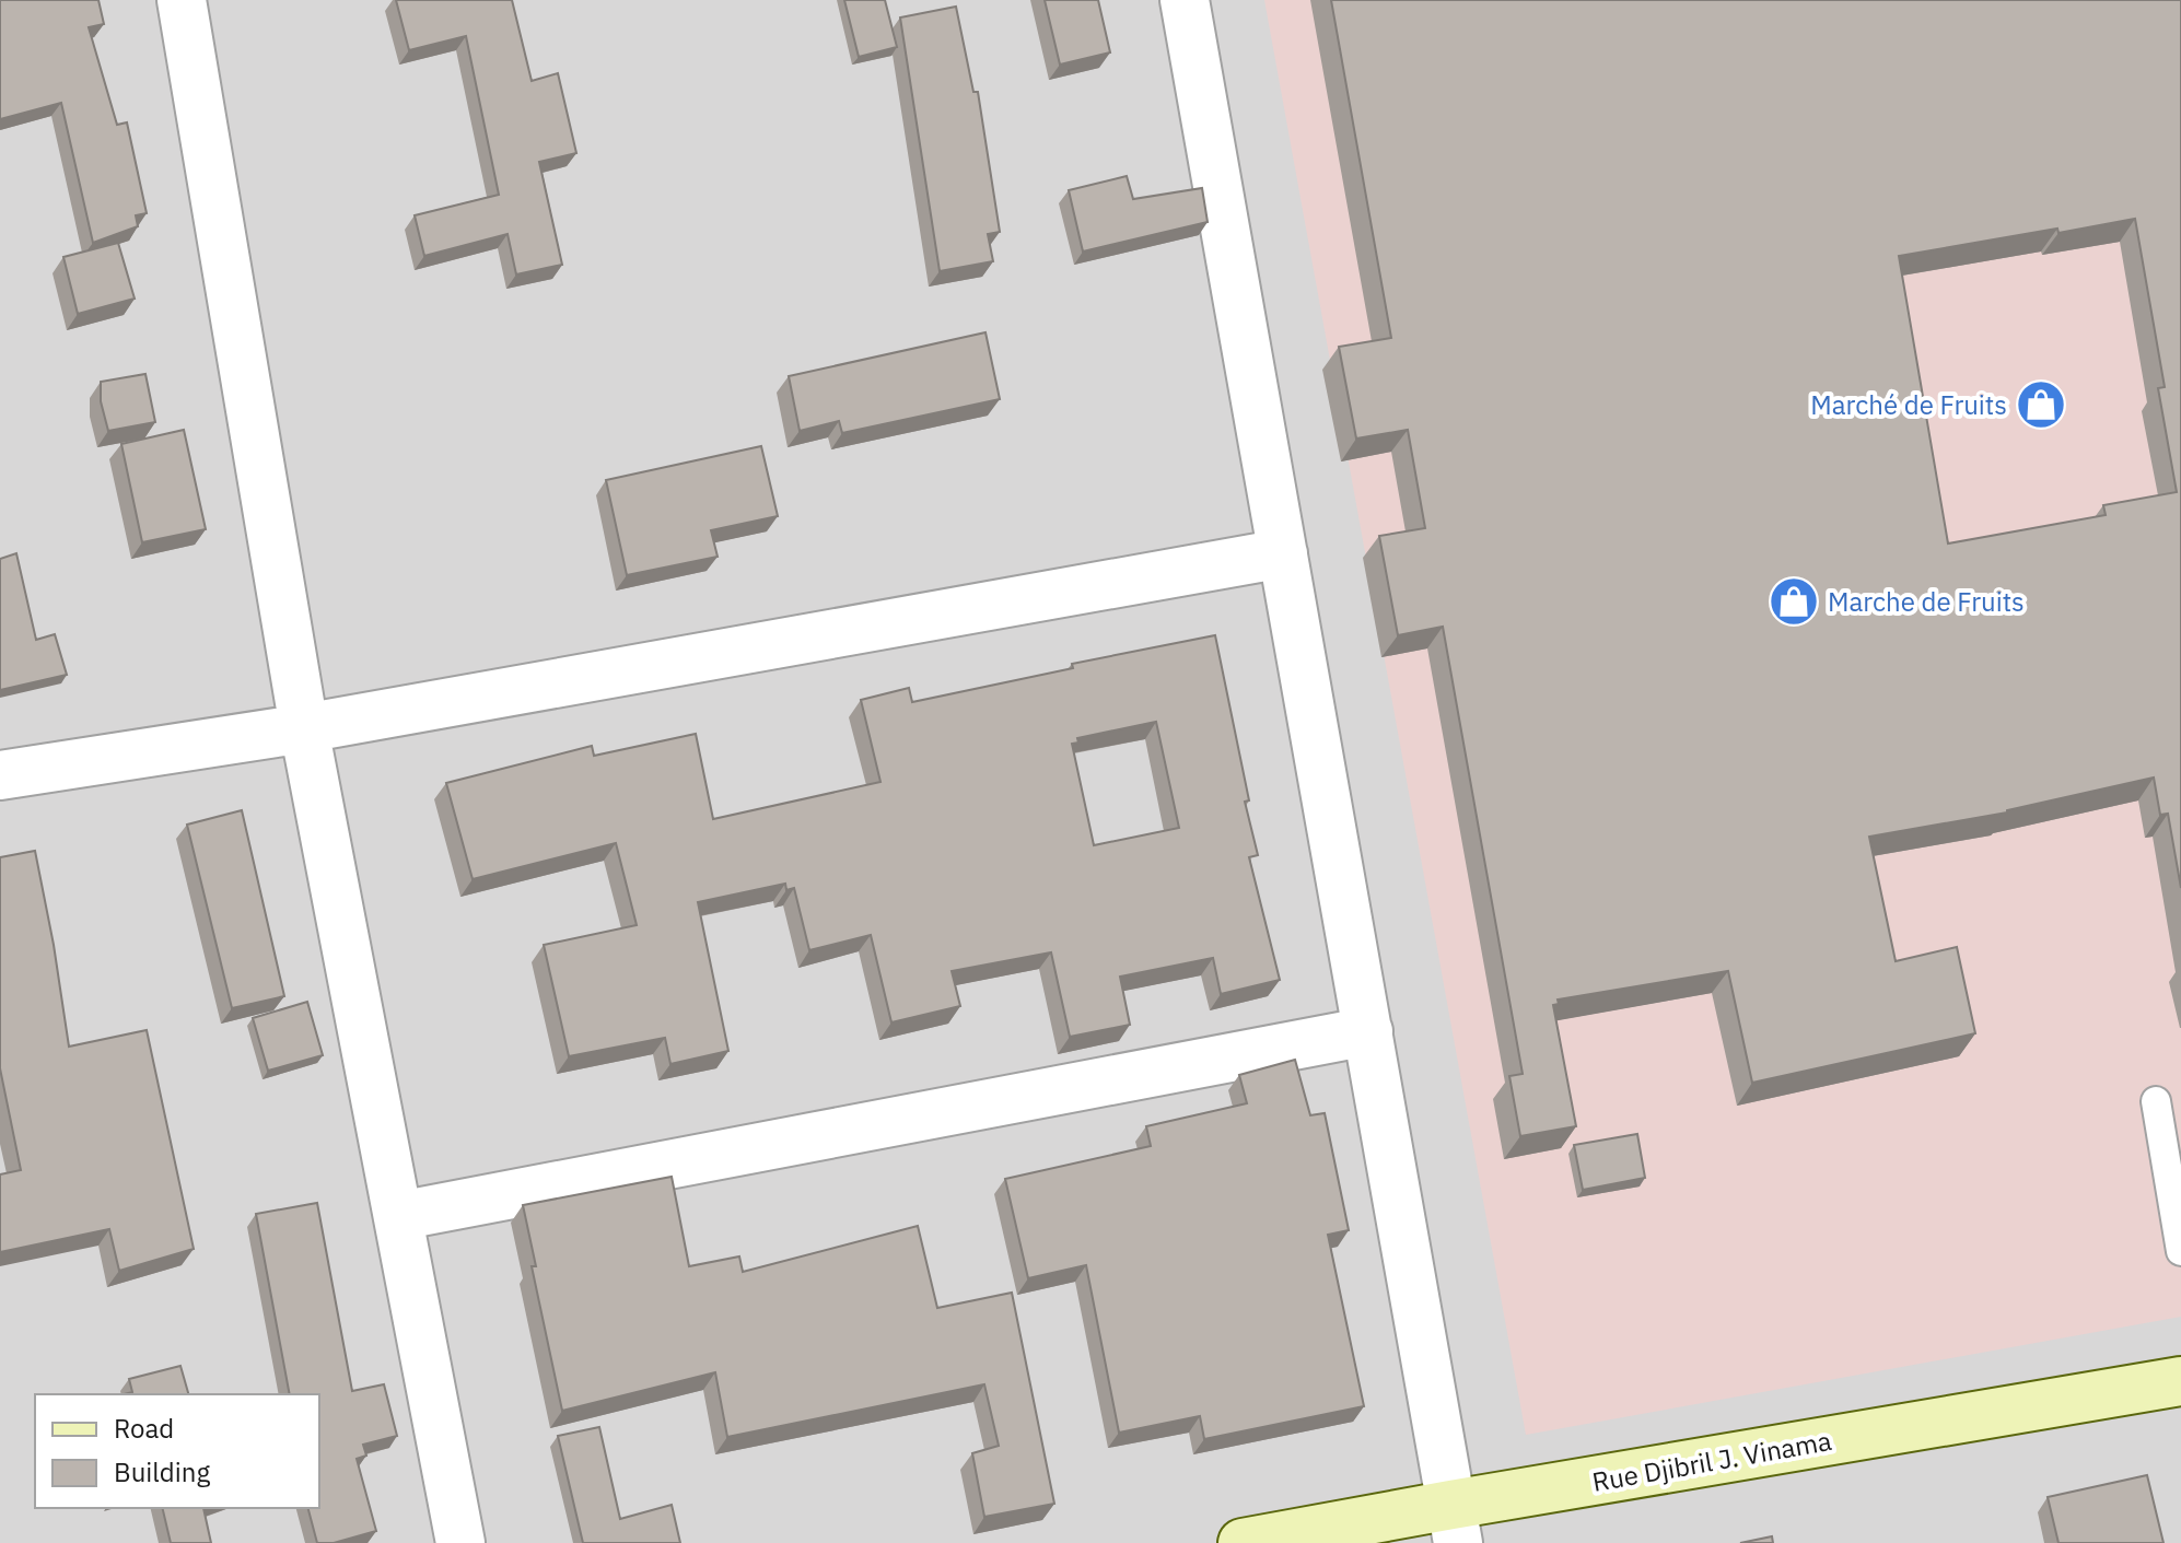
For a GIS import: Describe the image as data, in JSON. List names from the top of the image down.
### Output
{
  "streets": {
    "street": ["Rue Djibril J. Vinama"]
  },
  "places": {
    "shop": ["Marché de Fruits", "Marche de Fruits"]
  },
  "legend": ["Road", "Building"]
}
